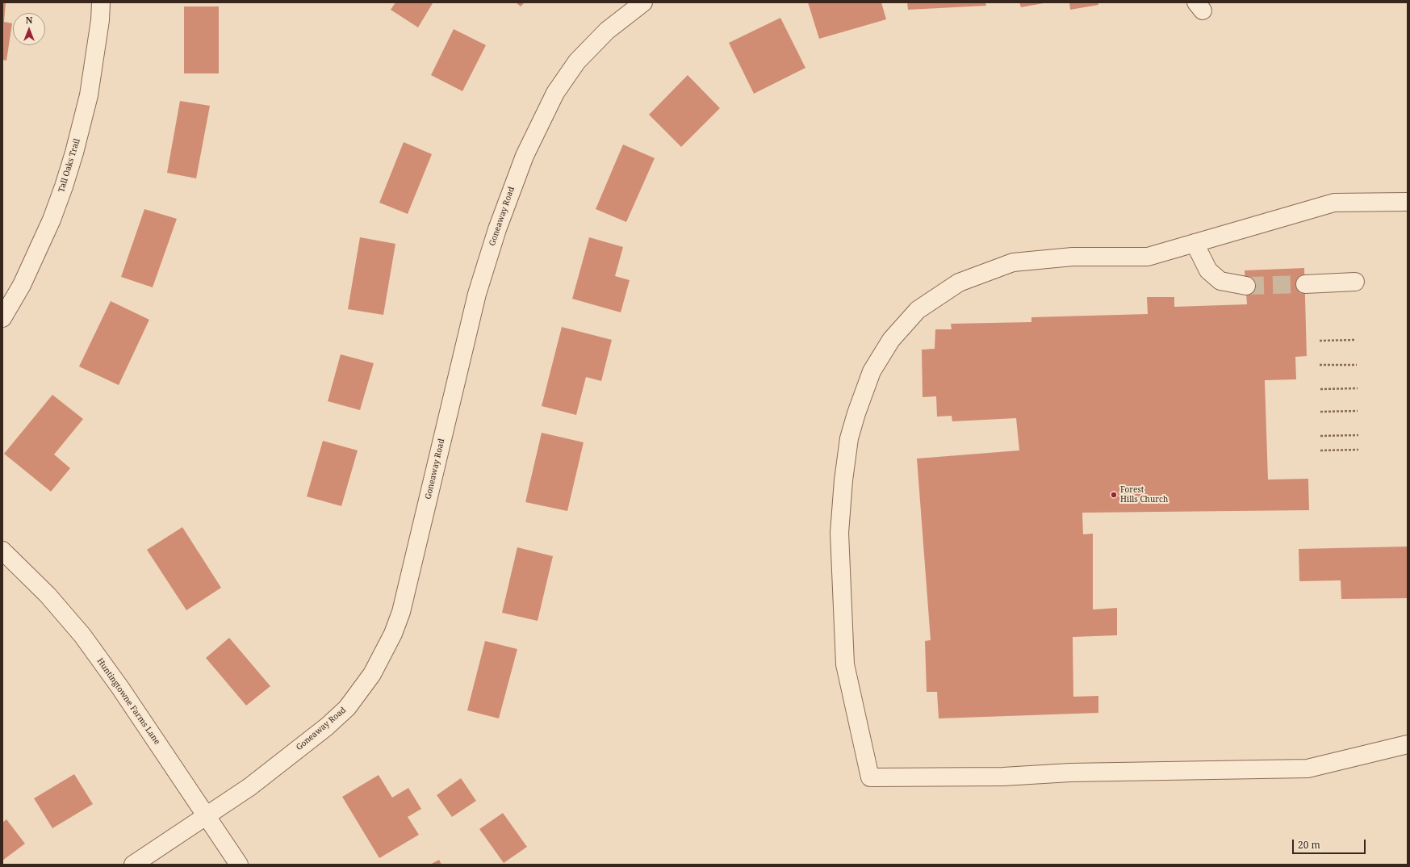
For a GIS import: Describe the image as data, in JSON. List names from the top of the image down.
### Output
{
  "streets": {
    "street": ["Tall Oaks Trail", "Goneaway Road", "Huntingtowne Farms Lane"]
  },
  "crossings": [
    ["Goneaway Road", "Huntingtowne Farms Lane"]
  ],
  "places": ["Forest Hills Church"],
  "scale_bar": "20 m",
  "north": "top"
}
